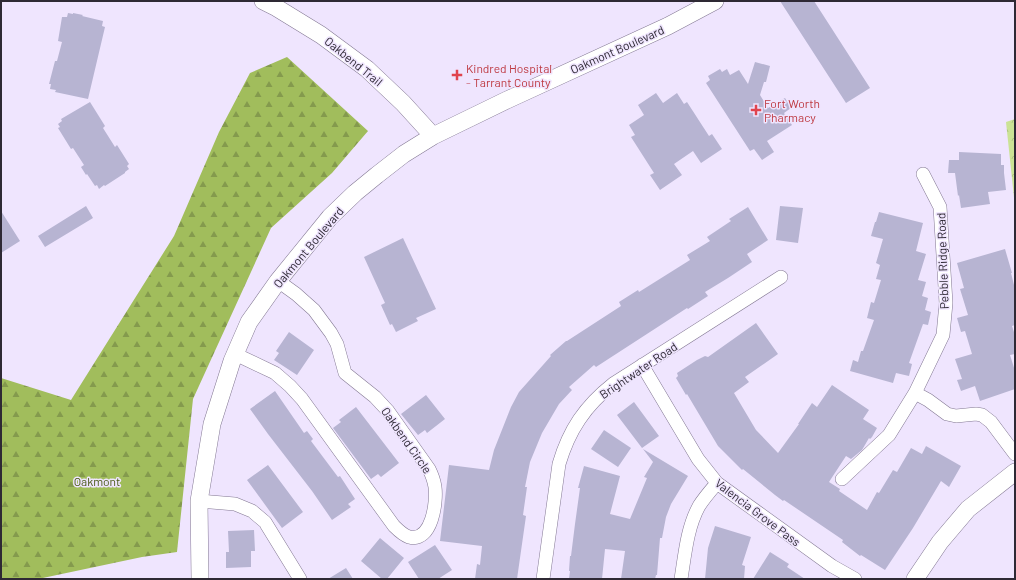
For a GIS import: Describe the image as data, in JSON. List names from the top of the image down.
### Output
{
  "streets": {
    "street": [
      "Oakmont Boulevard",
      "Oakbend Trail",
      "Pebble Ridge Road",
      "Brightwater Road",
      "Oakbend Circle",
      "Valencia Grove Pass"
    ]
  },
  "crossings": [
    ["Oakmont Boulevard", "Oakbend Trail"],
    ["Oakmont Boulevard", "Oakbend Circle"],
    ["Brightwater Road", "Valencia Grove Pass"]
  ],
  "parks": ["Oakmont"],
  "places": {
    "health": ["Kindred Hospital - Tarrant County", "Fort Worth Pharmacy"]
  }
}
